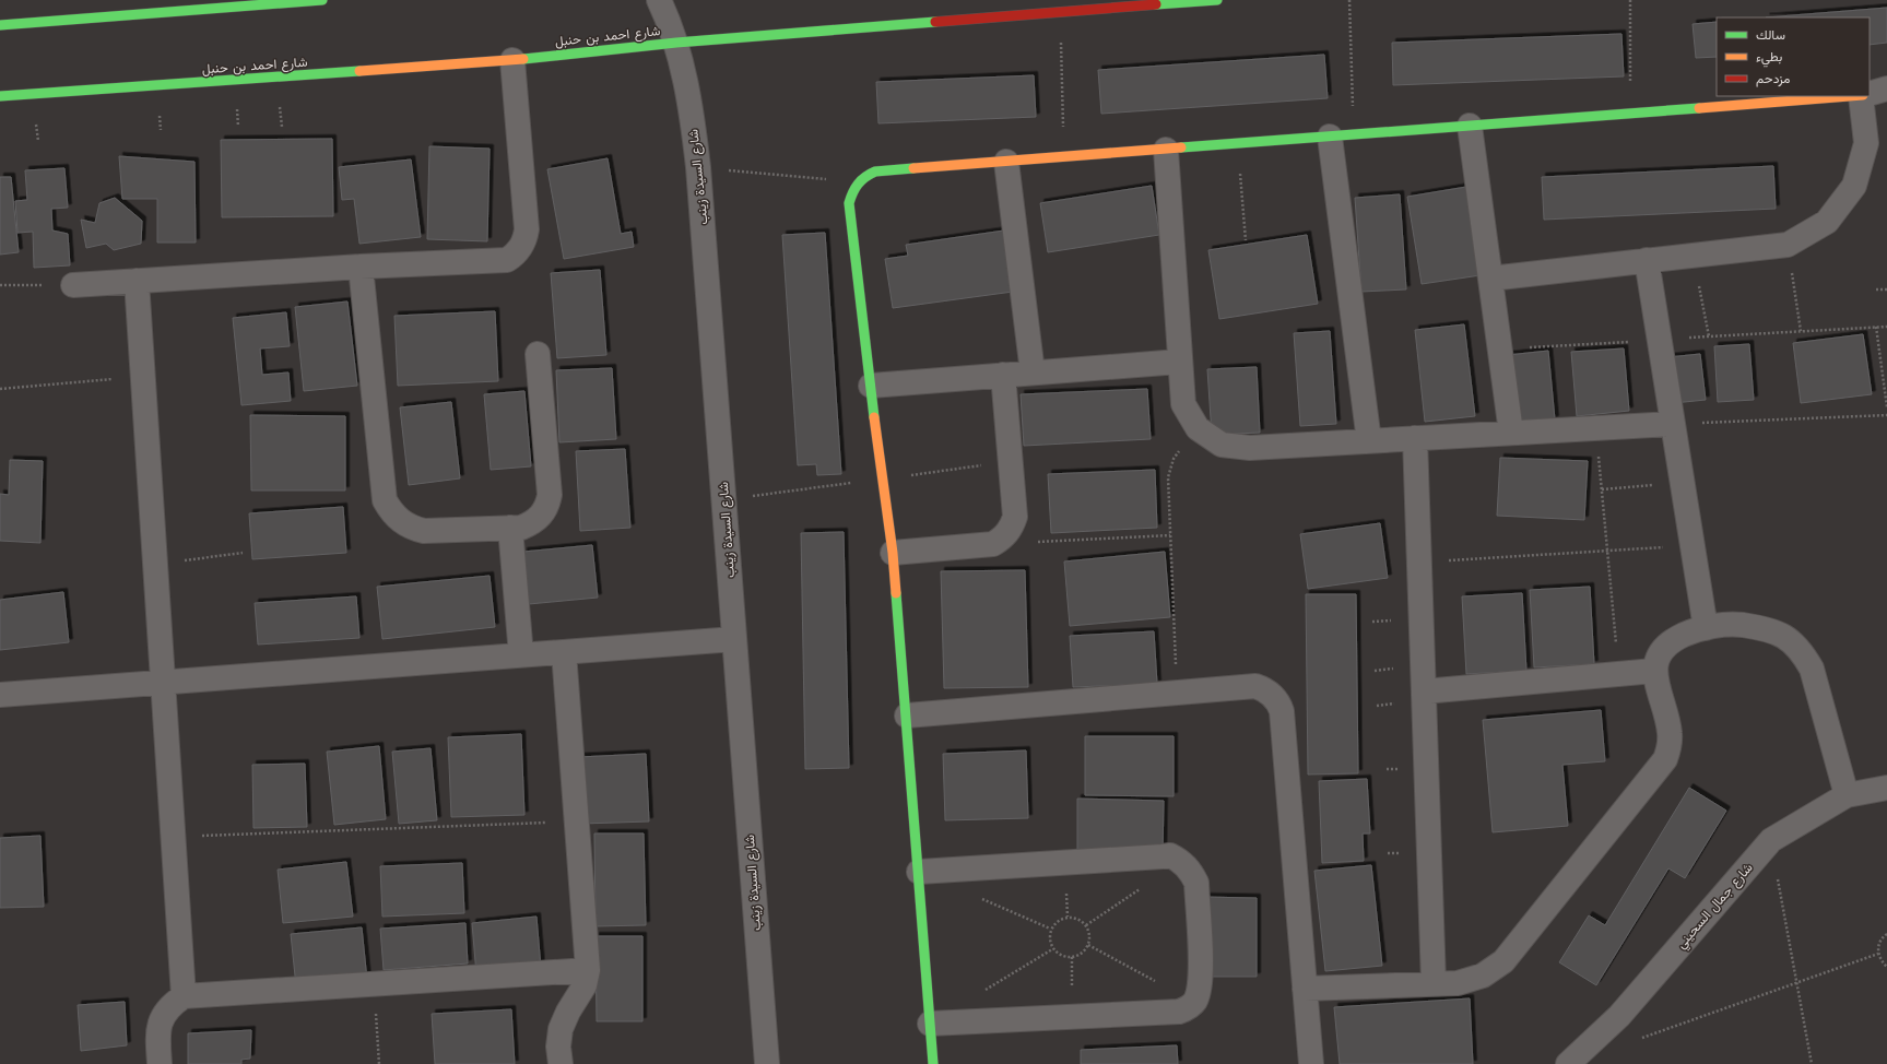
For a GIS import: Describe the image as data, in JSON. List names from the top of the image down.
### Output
{
  "streets": {
    "street": ["شارع احمد بن حنبل", "شارع السيدة زينب", "شارع جمال السحيني"]
  },
  "crossings": [
    ["شارع احمد بن حنبل", "شارع السيدة زينب"]
  ],
  "legend": ["سالك", "بطيء", "مزدحم"]
}
